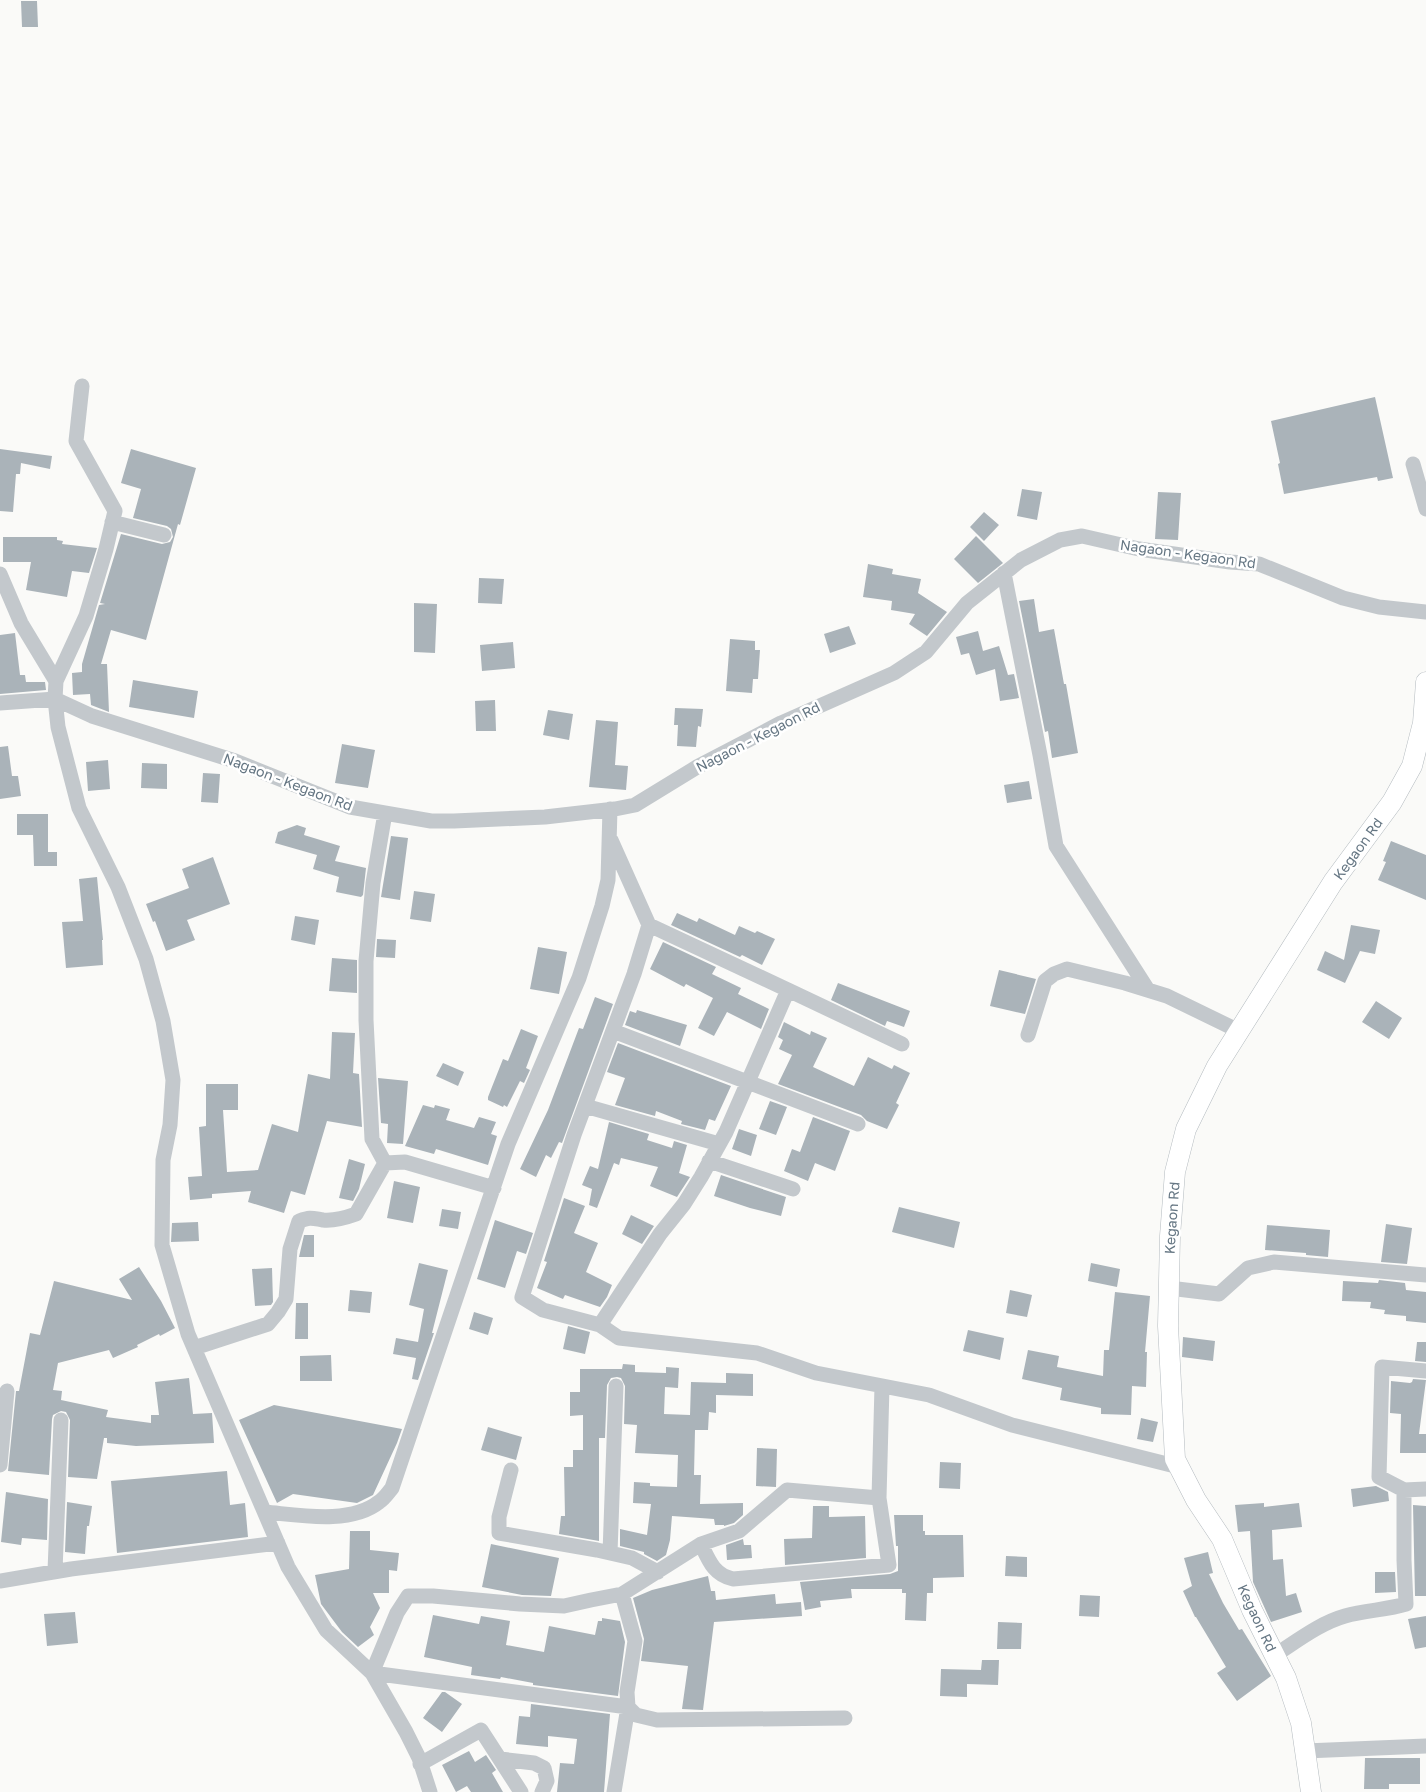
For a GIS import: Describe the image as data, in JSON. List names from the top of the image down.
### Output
{
  "streets": {
    "street": ["Nagaon - Kegaon Rd", "Kegaon Rd"]
  }
}
